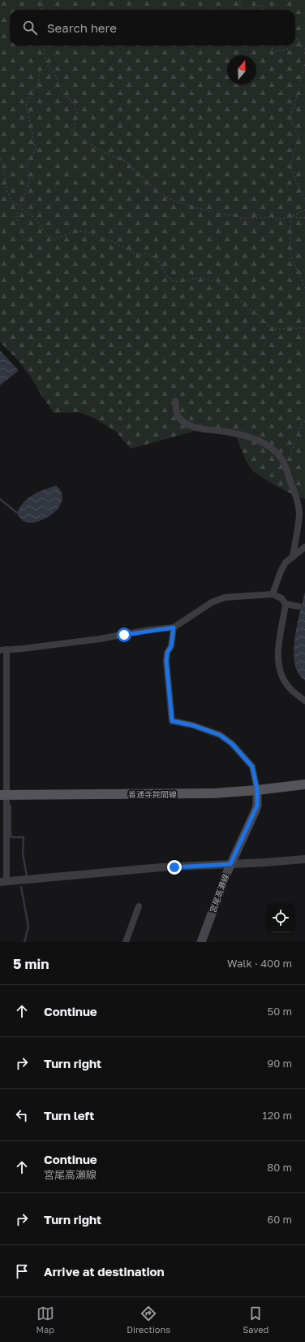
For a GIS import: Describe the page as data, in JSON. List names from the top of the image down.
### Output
{
  "streets": {
    "main road": ["善通寺詫間線", "宮尾高瀬線"]
  },
  "crossings": [
    ["善通寺詫間線", "宮尾高瀬線"]
  ],
  "north": "top",
  "page": {
    "search": "Search here",
    "heading": ["5 min", "Walk · 400 m"],
    "list": [
      ["Continue", "50 m"],
      ["Turn right", "90 m"],
      ["Turn left", "120 m"],
      ["Continue", "宮尾高瀬線", "80 m"],
      ["Turn right", "60 m"],
      "Arrive at destination"
    ],
    "nav": ["Map", "Directions", "Saved"]
  }
}
